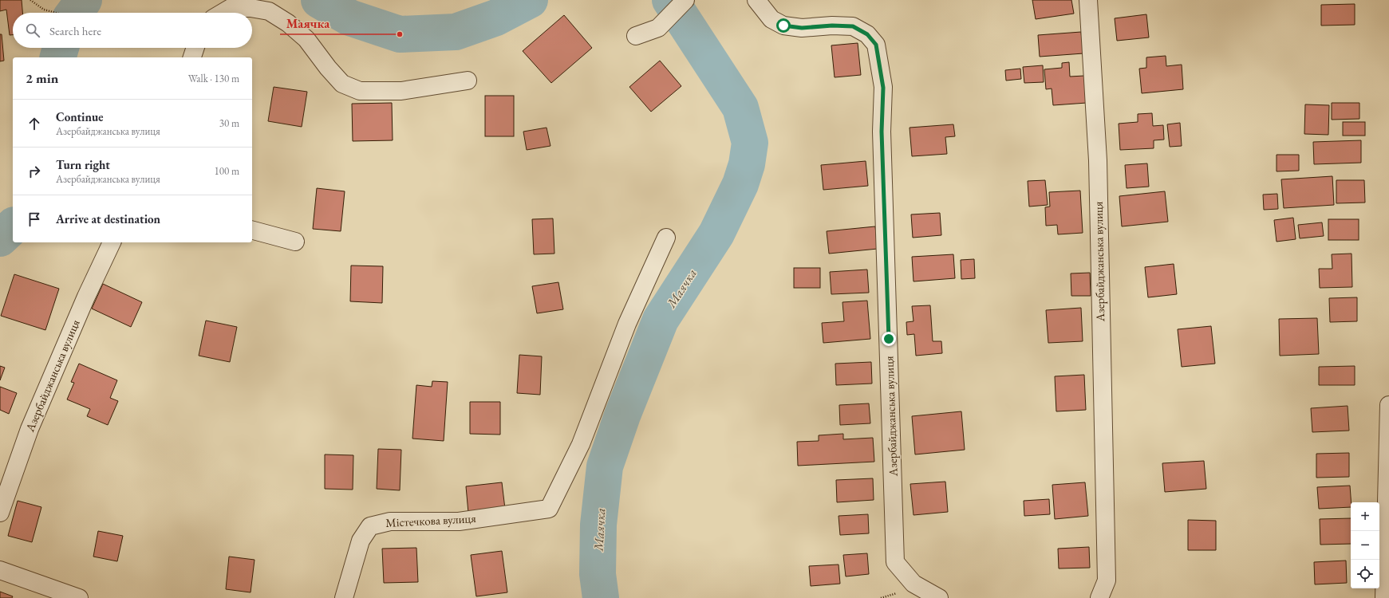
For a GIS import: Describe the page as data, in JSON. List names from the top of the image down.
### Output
{
  "streets": {
    "street": ["Азербайджанська вулиця", "Містечкова вулиця"]
  },
  "water": ["Маячка"],
  "places": ["Маячка"],
  "page": {
    "search": "Search here",
    "heading": ["2 min", "Walk · 130 m"],
    "list": [
      ["Continue", "Азербайджанська вулиця", "30 m"],
      ["Turn right", "Азербайджанська вулиця", "100 m"],
      "Arrive at destination"
    ],
    "map_buttons": ["+", "−"]
  }
}
